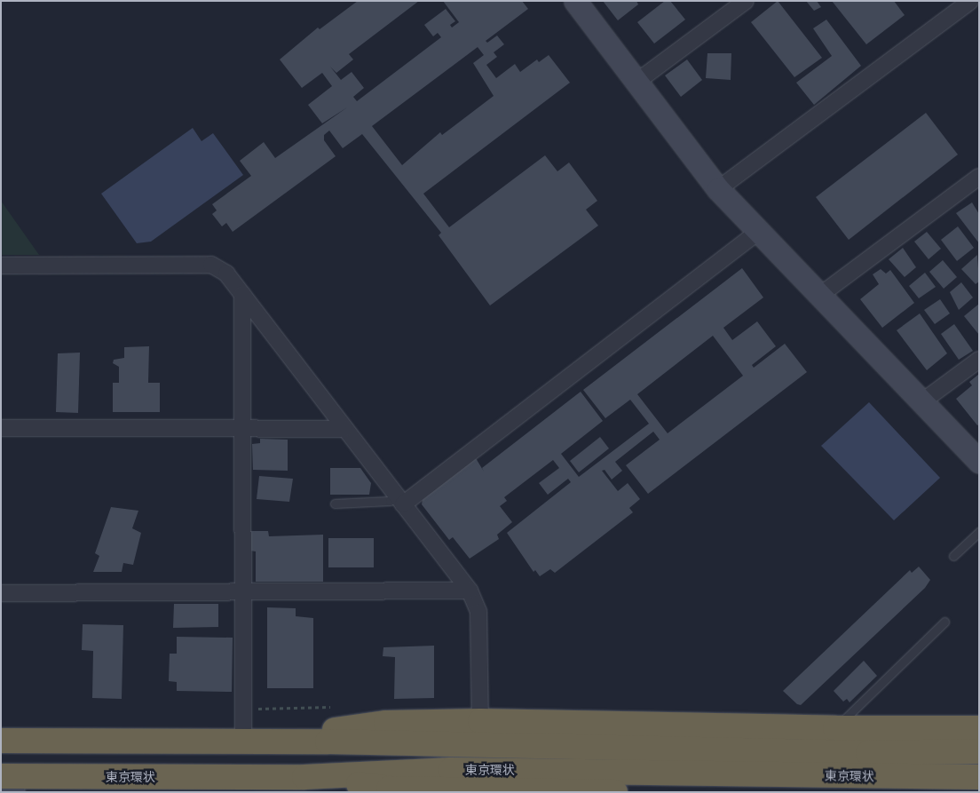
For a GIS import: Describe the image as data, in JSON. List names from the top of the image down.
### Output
{
  "streets": {
    "highway": ["東京環状"]
  }
}
